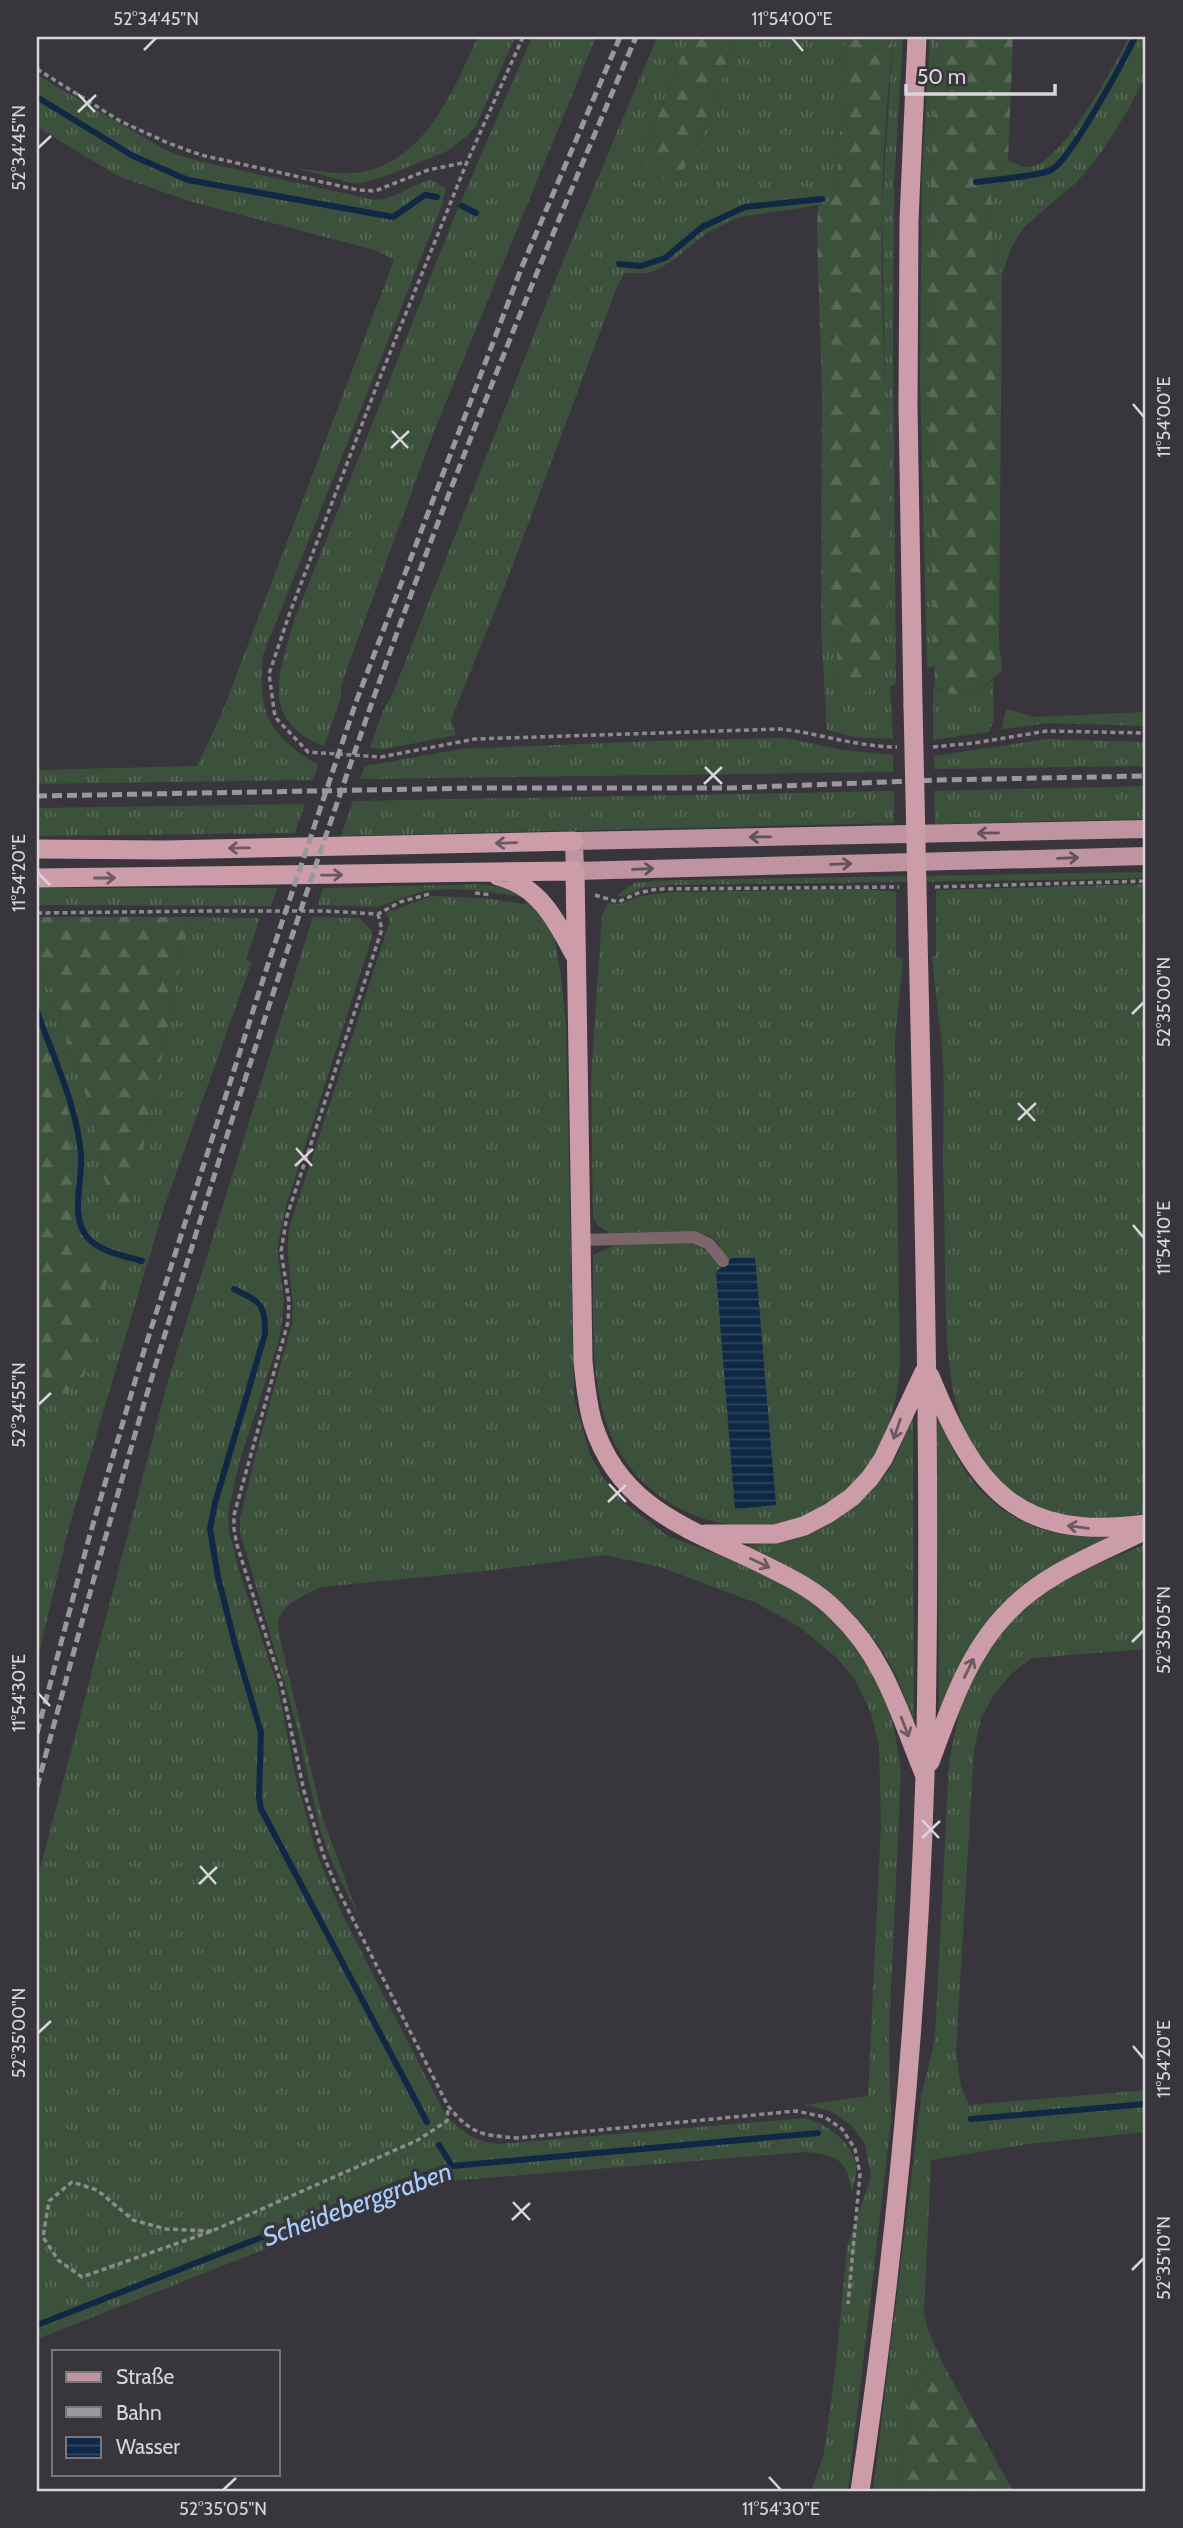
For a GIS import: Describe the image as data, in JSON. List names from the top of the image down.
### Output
{
  "water": ["Scheideberggraben"],
  "legend": ["Straße", "Bahn", "Wasser"],
  "scale_bar": "50 m",
  "coordinates": [
    "52°34'45\"N",
    "11°54'00\"E",
    "11°54'20\"E",
    "52°35'00\"N",
    "11°54'10\"E",
    "52°34'55\"N",
    "52°35'05\"N",
    "11°54'30\"E",
    "52°35'10\"N"
  ]
}
